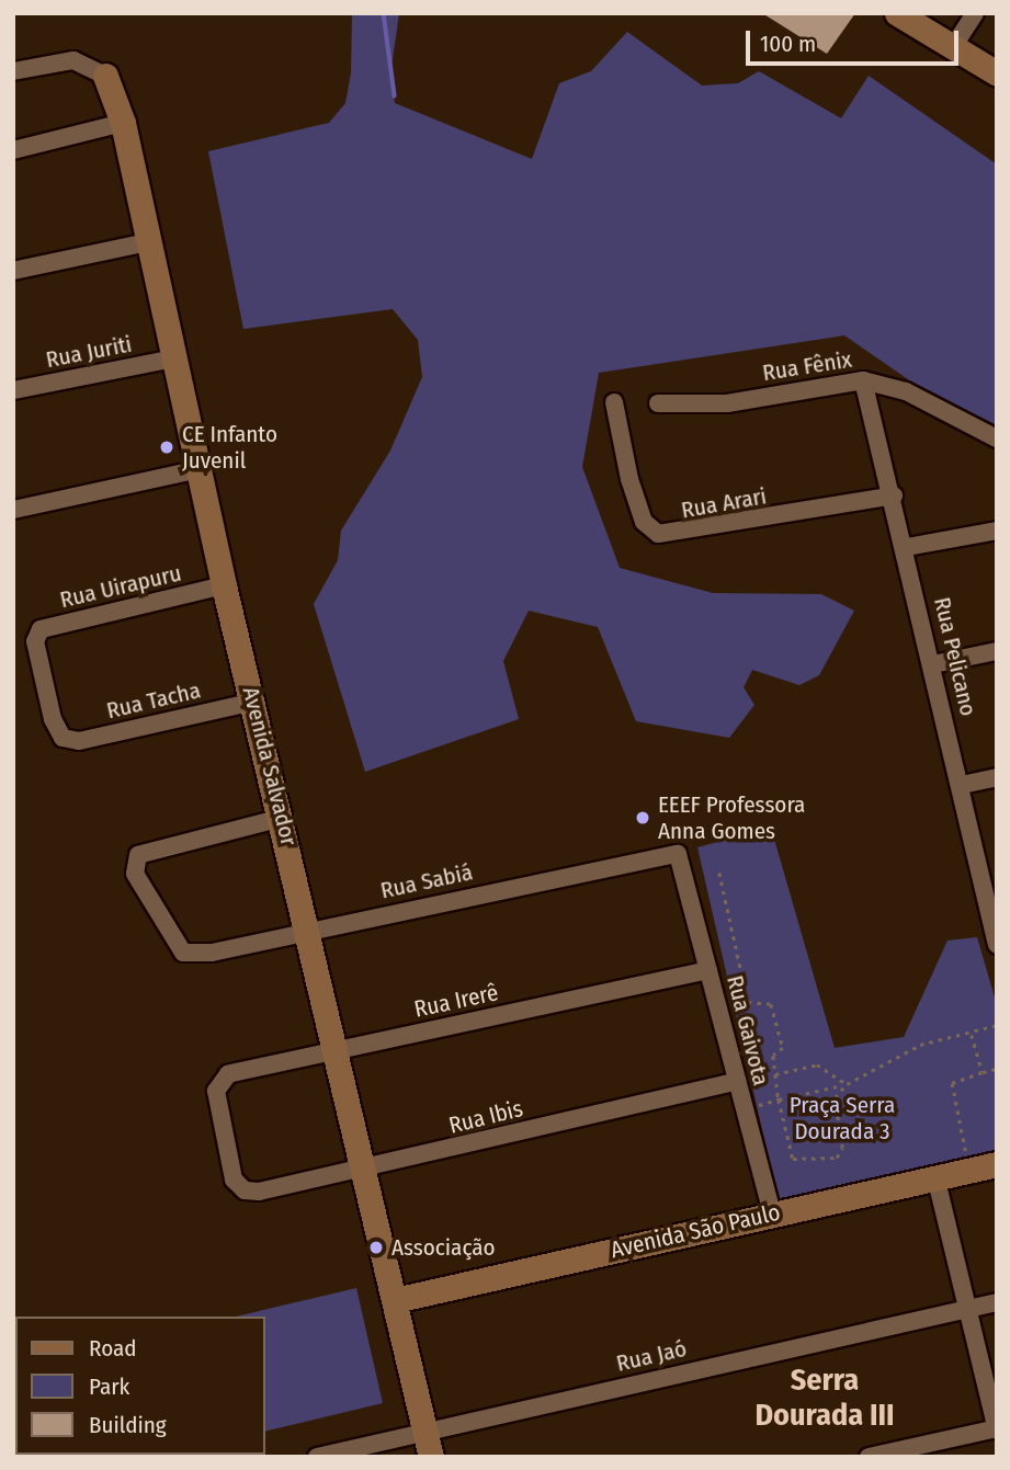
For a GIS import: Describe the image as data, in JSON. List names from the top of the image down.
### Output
{
  "streets": {
    "street": [
      "Rua Juriti",
      "Rua Fênix",
      "Rua Arari",
      "Rua Uirapuru",
      "Rua Pelicano",
      "Rua Tacha",
      "Avenida Salvador",
      "Rua Sabiá",
      "Rua Irerê",
      "Rua Gaivota",
      "Rua Ibis",
      "Avenida São Paulo",
      "Rua Jaó"
    ]
  },
  "crossings": [
    ["Rua Juriti", "Avenida Salvador"],
    ["Rua Fênix", "Rua Pelicano"],
    ["Rua Arari", "Rua Pelicano"],
    ["Rua Uirapuru", "Rua Tacha"],
    ["Rua Uirapuru", "Avenida Salvador"],
    ["Rua Tacha", "Avenida Salvador"],
    ["Avenida Salvador", "Rua Sabiá"],
    ["Avenida Salvador", "Rua Irerê"],
    ["Avenida Salvador", "Rua Ibis"],
    ["Avenida Salvador", "Avenida São Paulo"],
    ["Avenida Salvador", "Rua Jaó"],
    ["Rua Sabiá", "Rua Gaivota"],
    ["Rua Irerê", "Rua Gaivota"],
    ["Rua Irerê", "Rua Ibis"],
    ["Rua Gaivota", "Rua Ibis"],
    ["Rua Gaivota", "Avenida São Paulo"]
  ],
  "districts": ["Serra Dourada III"],
  "parks": ["Praça Serra Dourada 3"],
  "places": ["CE Infanto Juvenil", "EEEF Professora Anna Gomes", "Associação"],
  "legend": ["Road", "Park", "Building"],
  "scale_bar": "100 m"
}
